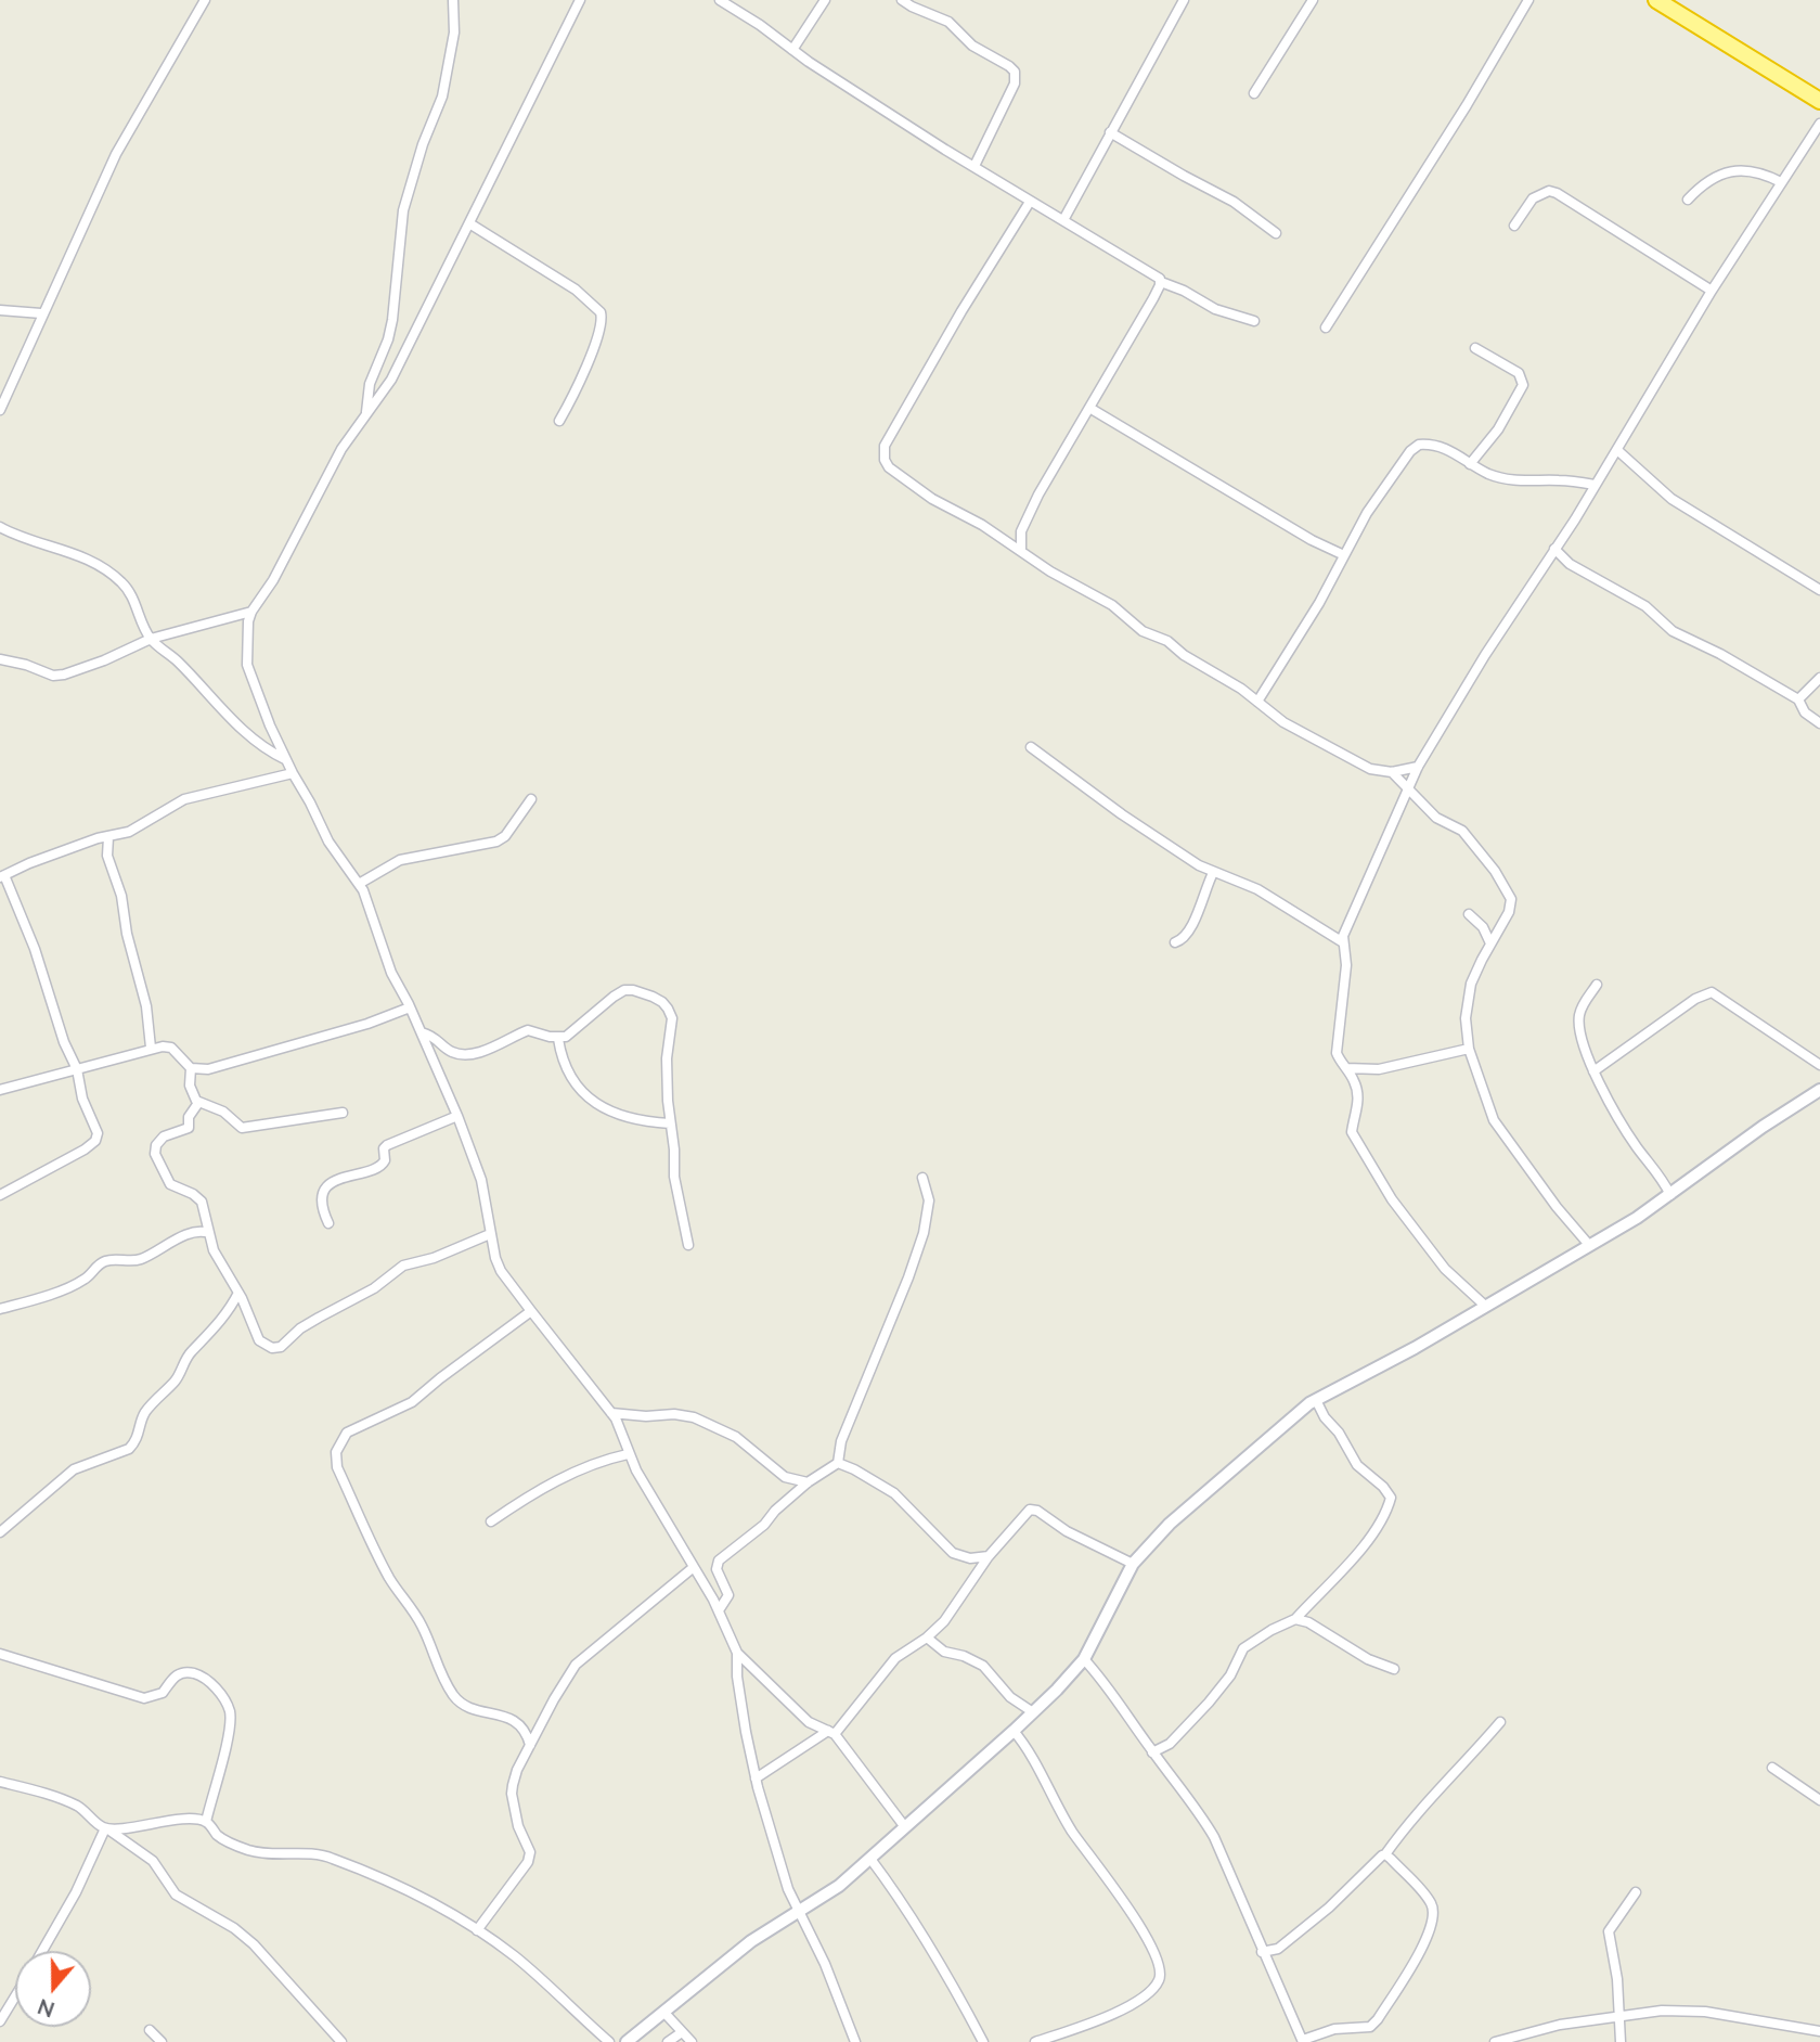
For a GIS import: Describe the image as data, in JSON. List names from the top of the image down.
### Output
{
  "north": "bottom"
}
